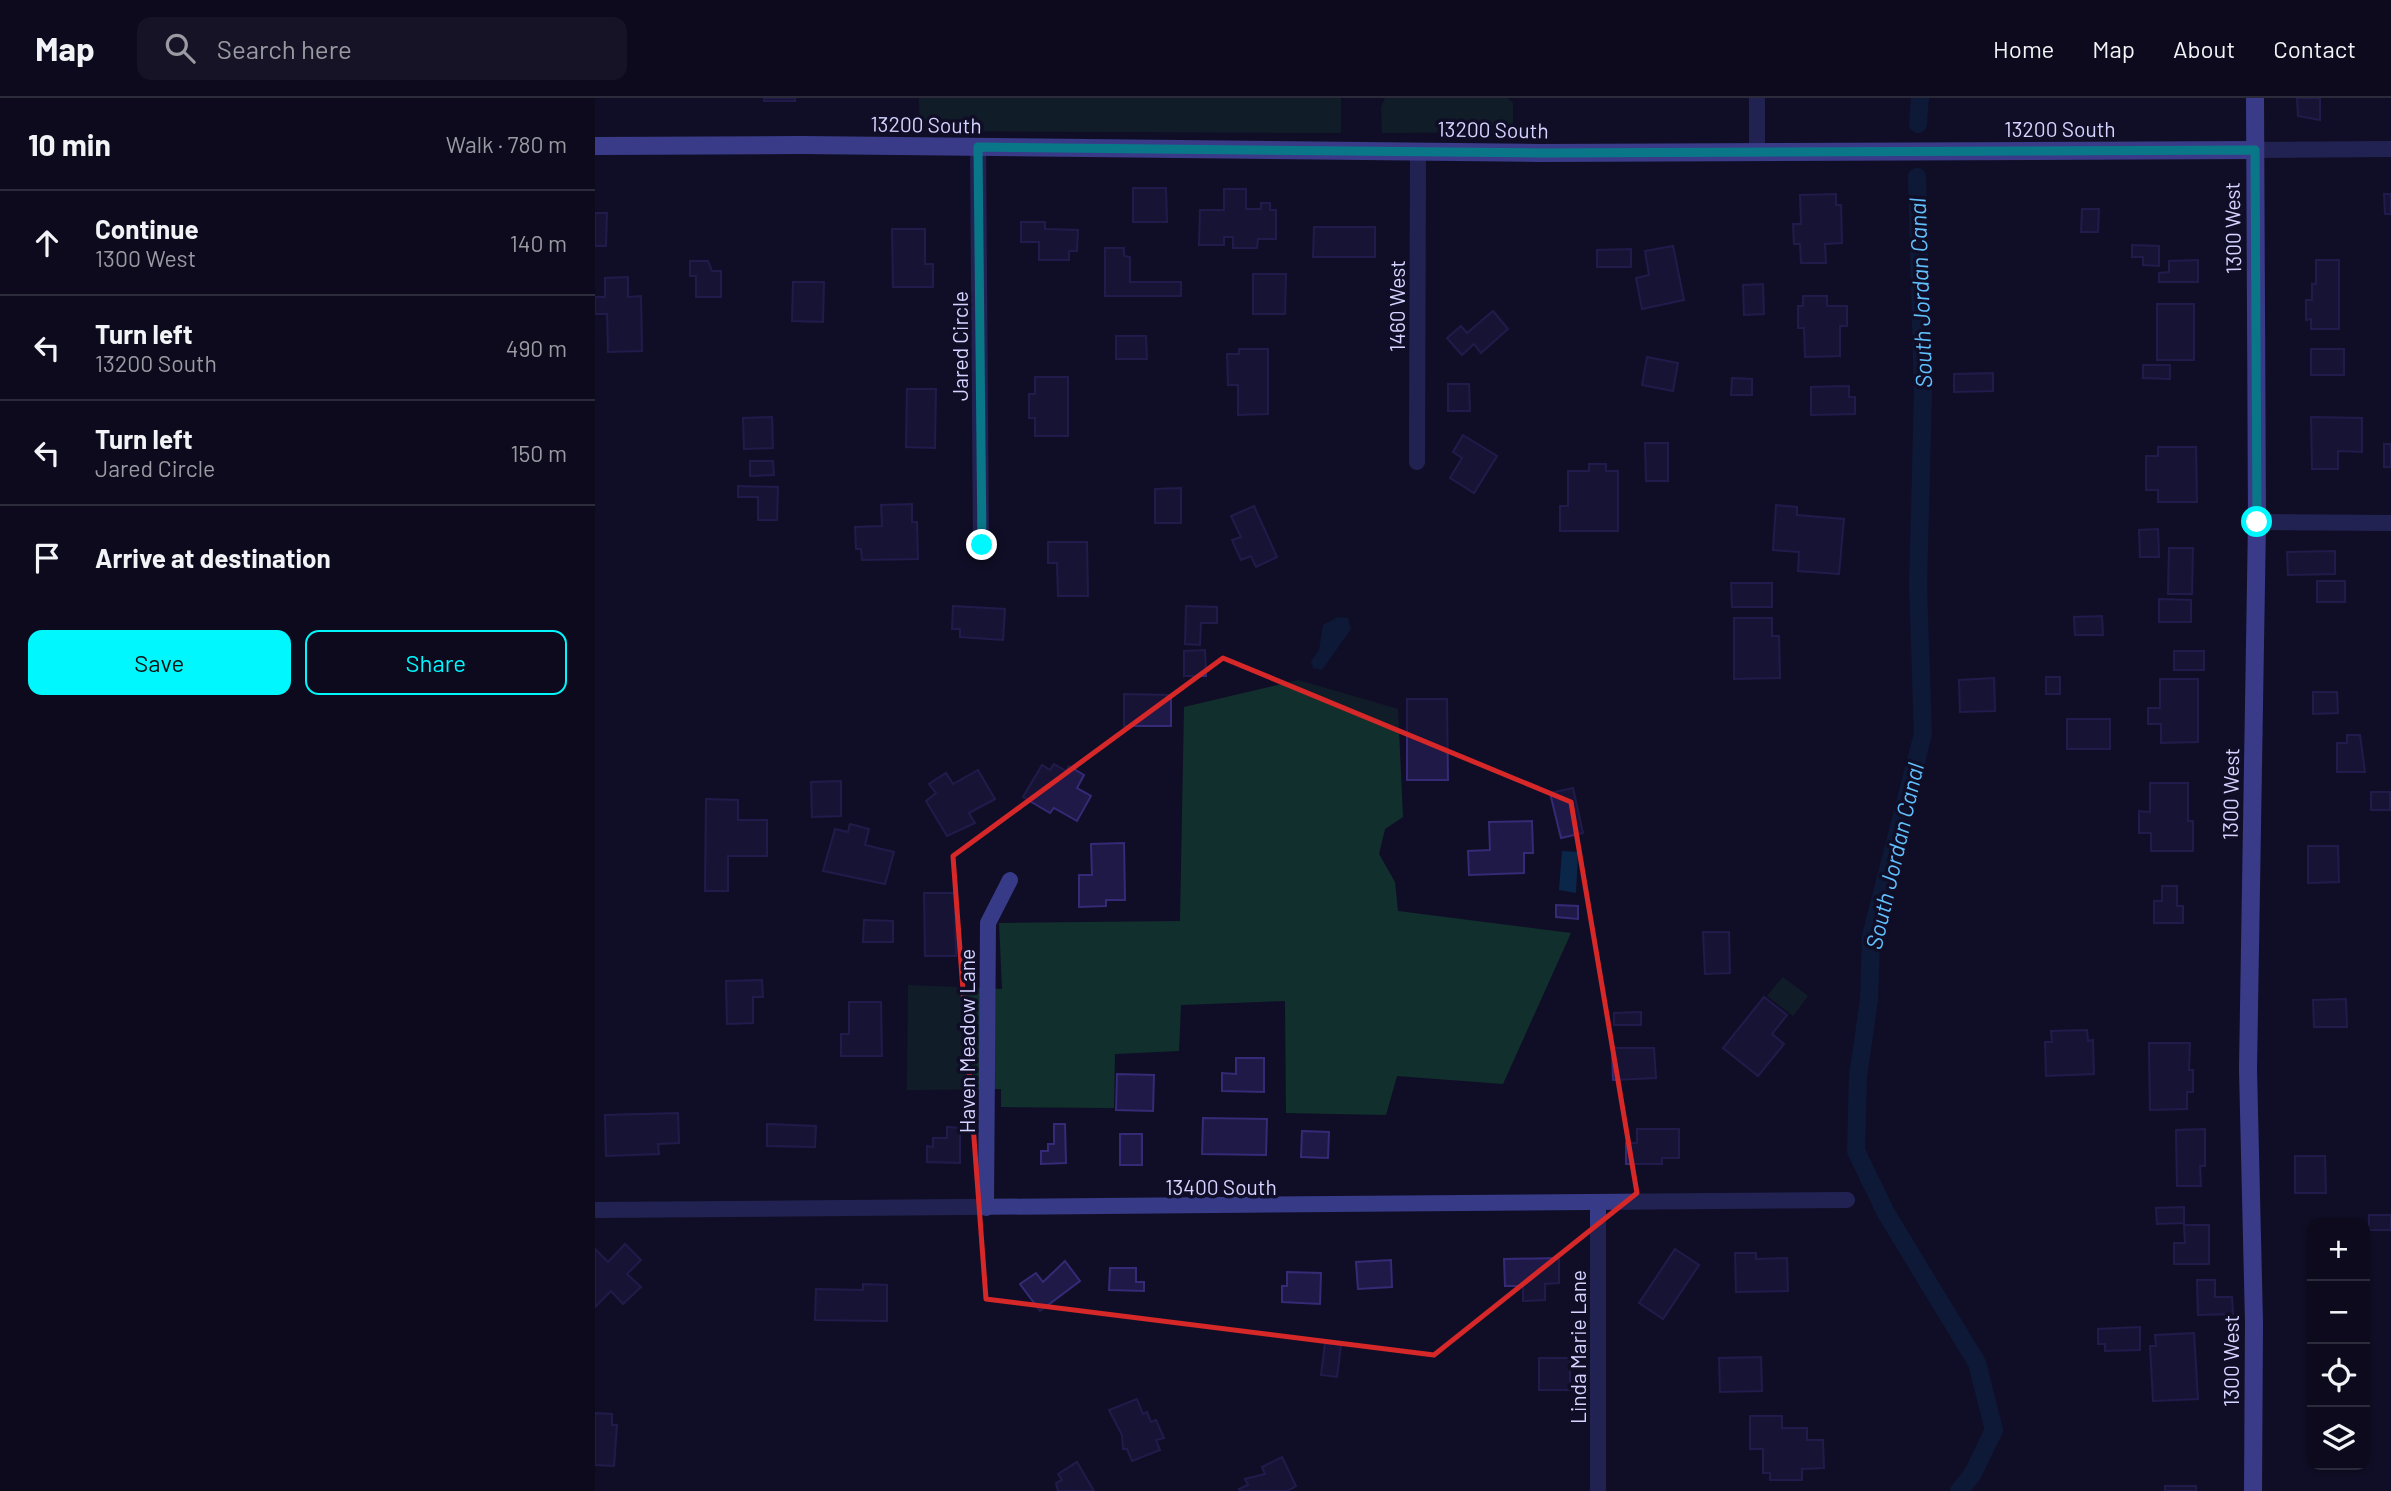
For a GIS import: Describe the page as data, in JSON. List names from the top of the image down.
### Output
{
  "streets": {
    "street": [
      "13200 South",
      "1300 West",
      "1460 West",
      "Jared Circle",
      "Haven Meadow Lane",
      "13400 South",
      "Linda Marie Lane"
    ]
  },
  "crossings": [
    ["13200 South", "1300 West"],
    ["13200 South", "1460 West"],
    ["13200 South", "Jared Circle"],
    ["Haven Meadow Lane", "13400 South"],
    ["13400 South", "Linda Marie Lane"]
  ],
  "water": ["South Jordan Canal"],
  "page": {
    "header": "Map",
    "search": "Search here",
    "nav": [
      "Home",
      "Map",
      "About",
      "Contact"
    ],
    "heading": ["10 min", "Walk · 780 m"],
    "list": [
      ["Continue", "1300 West", "140 m"],
      ["Turn left", "13200 South", "490 m"],
      ["Turn left", "Jared Circle", "150 m"],
      "Arrive at destination"
    ],
    "buttons": ["Save", "Share"],
    "map_buttons": ["+", "−"]
  }
}
